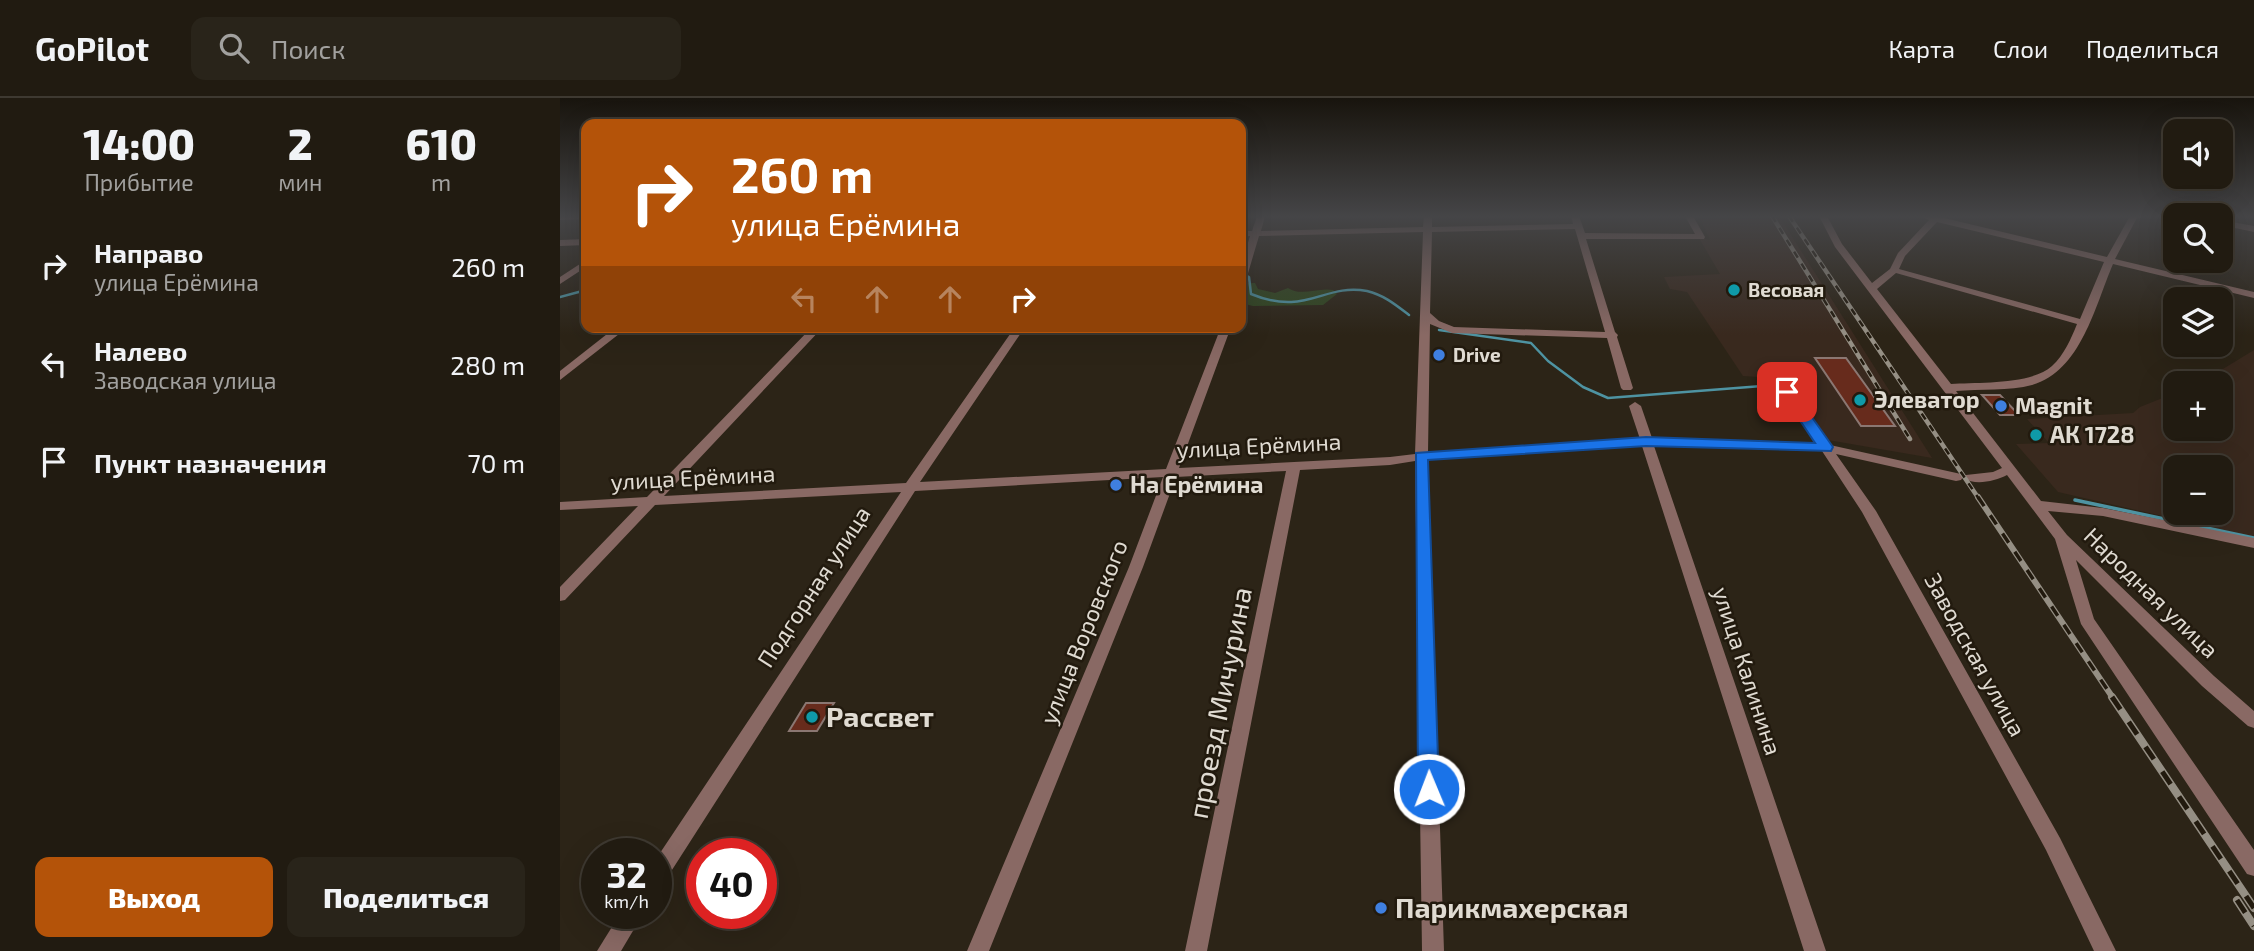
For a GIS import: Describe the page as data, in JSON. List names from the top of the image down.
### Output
{
  "streets": {
    "street": [
      "улица Ерёмина",
      "Подгорная улица",
      "Народная улица",
      "улица Воровского",
      "Заводская улица",
      "улица Калинина",
      "проезд Мичурина"
    ]
  },
  "crossings": [
    ["улица Ерёмина", "Подгорная улица"],
    ["улица Ерёмина", "улица Воровского"],
    ["улица Ерёмина", "Заводская улица"],
    ["улица Ерёмина", "улица Калинина"],
    ["улица Ерёмина", "проезд Мичурина"]
  ],
  "places": [
    "Весовая",
    "Drive",
    "Элеватор",
    "Magnit",
    "АК 1728",
    "На Ерёмина",
    "Рассвет",
    "Парикмахерская"
  ],
  "page": {
    "header": "GoPilot",
    "search": "Поиск",
    "nav": ["Карта", "Слои", "Поделиться"],
    "eta": [
      "14:00",
      "Прибытие",
      "2",
      "мин",
      "610",
      "m"
    ],
    "map_buttons": ["+", "−"],
    "turn": ["260 m", "улица Ерёмина"],
    "list": [
      {
        "name": "Направо",
        "note": "улица Ерёмина",
        "value": "260 m"
      },
      {
        "name": "Налево",
        "note": "Заводская улица",
        "value": "280 m"
      },
      {
        "name": "Пункт назначения",
        "value": "70 m"
      }
    ],
    "speed": "32 km/h",
    "limit": "40",
    "buttons": ["Выход", "Поделиться"]
  }
}
